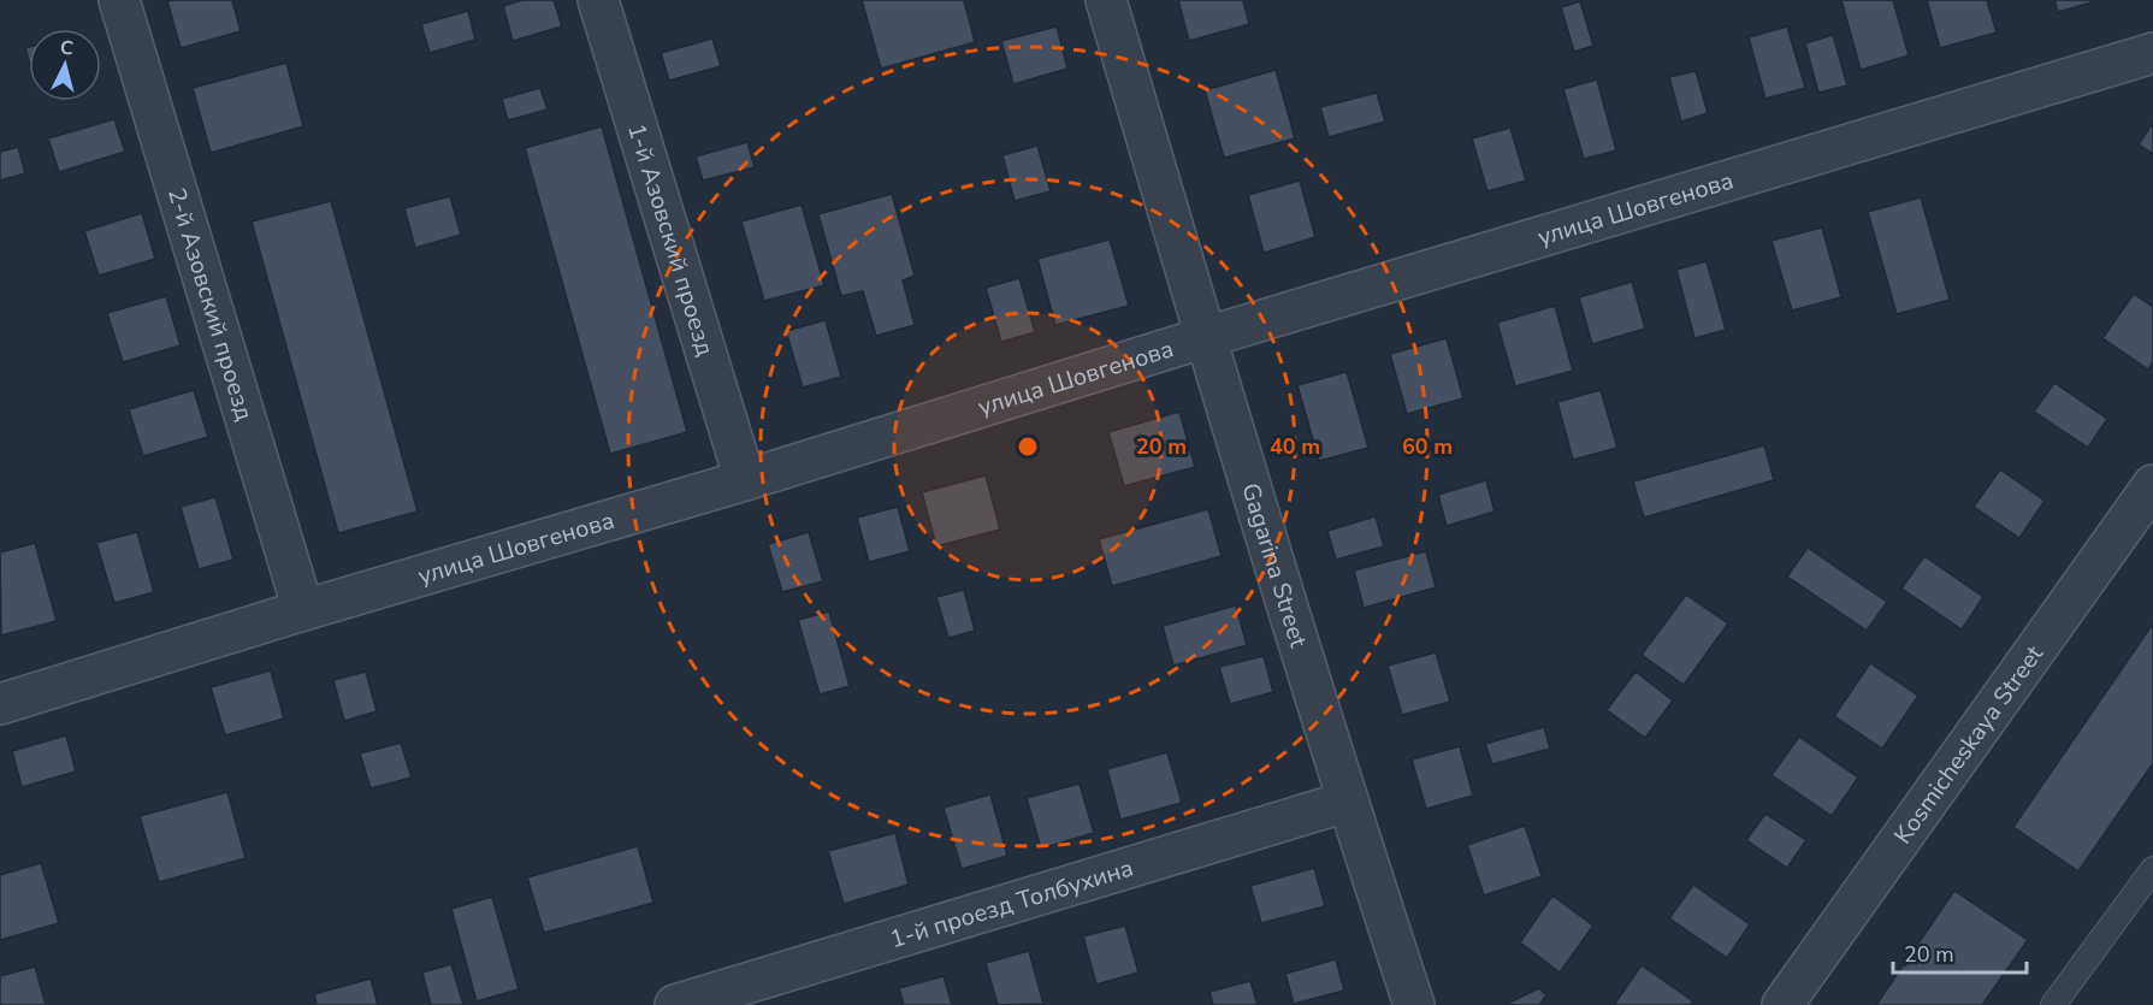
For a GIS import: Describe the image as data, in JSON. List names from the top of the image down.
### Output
{
  "streets": {
    "street": [
      "улица Шовгенова",
      "1-й Азовский проезд",
      "2-й Азовский проезд",
      "Gagarina Street",
      "Kosmicheskaya Street",
      "1-й проезд Толбухина"
    ]
  },
  "crossings": [
    ["улица Шовгенова", "1-й Азовский проезд"],
    ["улица Шовгенова", "2-й Азовский проезд"],
    ["улица Шовгенова", "Gagarina Street"],
    ["Gagarina Street", "1-й проезд Толбухина"]
  ],
  "scale_bar": "20 m",
  "north": "top",
  "rings": ["20 m", "40 m", "60 m"]
}
